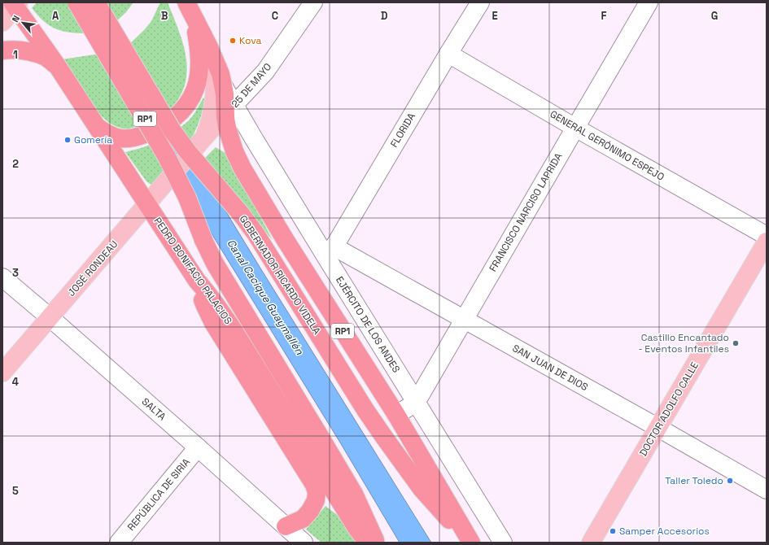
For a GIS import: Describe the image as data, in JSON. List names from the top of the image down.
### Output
{
  "streets": {
    "highway": ["RP1", "PEDRO BONIFACIO PALACIOS", "GOBERNADOR RICARDO VIDELA"],
    "main road": ["25 DE MAYO", "JOSÉ RONDEAU", "DOCTOR ADOLFO CALLE"],
    "street": [
      "FLORIDA",
      "GENERAL GERÓNIMO ESPEJO",
      "FRANCISCO NARCISO LAPRIDA",
      "EJÉRCITO DE LOS ANDES",
      "SAN JUAN DE DIOS",
      "SALTA",
      "REPÚBLICA DE SIRIA"
    ]
  },
  "crossings": [
    ["25 DE MAYO", "JOSÉ RONDEAU"],
    ["25 DE MAYO", "GOBERNADOR RICARDO VIDELA"],
    ["25 DE MAYO", "EJÉRCITO DE LOS ANDES"],
    ["FLORIDA", "GENERAL GERÓNIMO ESPEJO"],
    ["FLORIDA", "EJÉRCITO DE LOS ANDES"],
    ["FLORIDA", "SAN JUAN DE DIOS"],
    ["GENERAL GERÓNIMO ESPEJO", "FRANCISCO NARCISO LAPRIDA"],
    ["FRANCISCO NARCISO LAPRIDA", "GOBERNADOR RICARDO VIDELA"],
    ["FRANCISCO NARCISO LAPRIDA", "EJÉRCITO DE LOS ANDES"],
    ["FRANCISCO NARCISO LAPRIDA", "SAN JUAN DE DIOS"],
    ["JOSÉ RONDEAU", "PEDRO BONIFACIO PALACIOS"],
    ["JOSÉ RONDEAU", "SALTA"],
    ["GOBERNADOR RICARDO VIDELA", "EJÉRCITO DE LOS ANDES"],
    ["EJÉRCITO DE LOS ANDES", "SAN JUAN DE DIOS"],
    ["SAN JUAN DE DIOS", "DOCTOR ADOLFO CALLE"],
    ["SALTA", "REPÚBLICA DE SIRIA"]
  ],
  "water": ["Canal Cacique Guaymallén"],
  "places": [
    "Kova",
    "Gomería",
    "Castillo Encantado - Eventos Infantiles",
    "Taller Toledo",
    "Samper Accesorios"
  ],
  "north": "top left",
  "grid": {
    "columns": [
      "A",
      "B",
      "C",
      "D",
      "E",
      "F",
      "G"
    ],
    "rows": [
      "1",
      "2",
      "3",
      "4",
      "5"
    ]
  }
}
